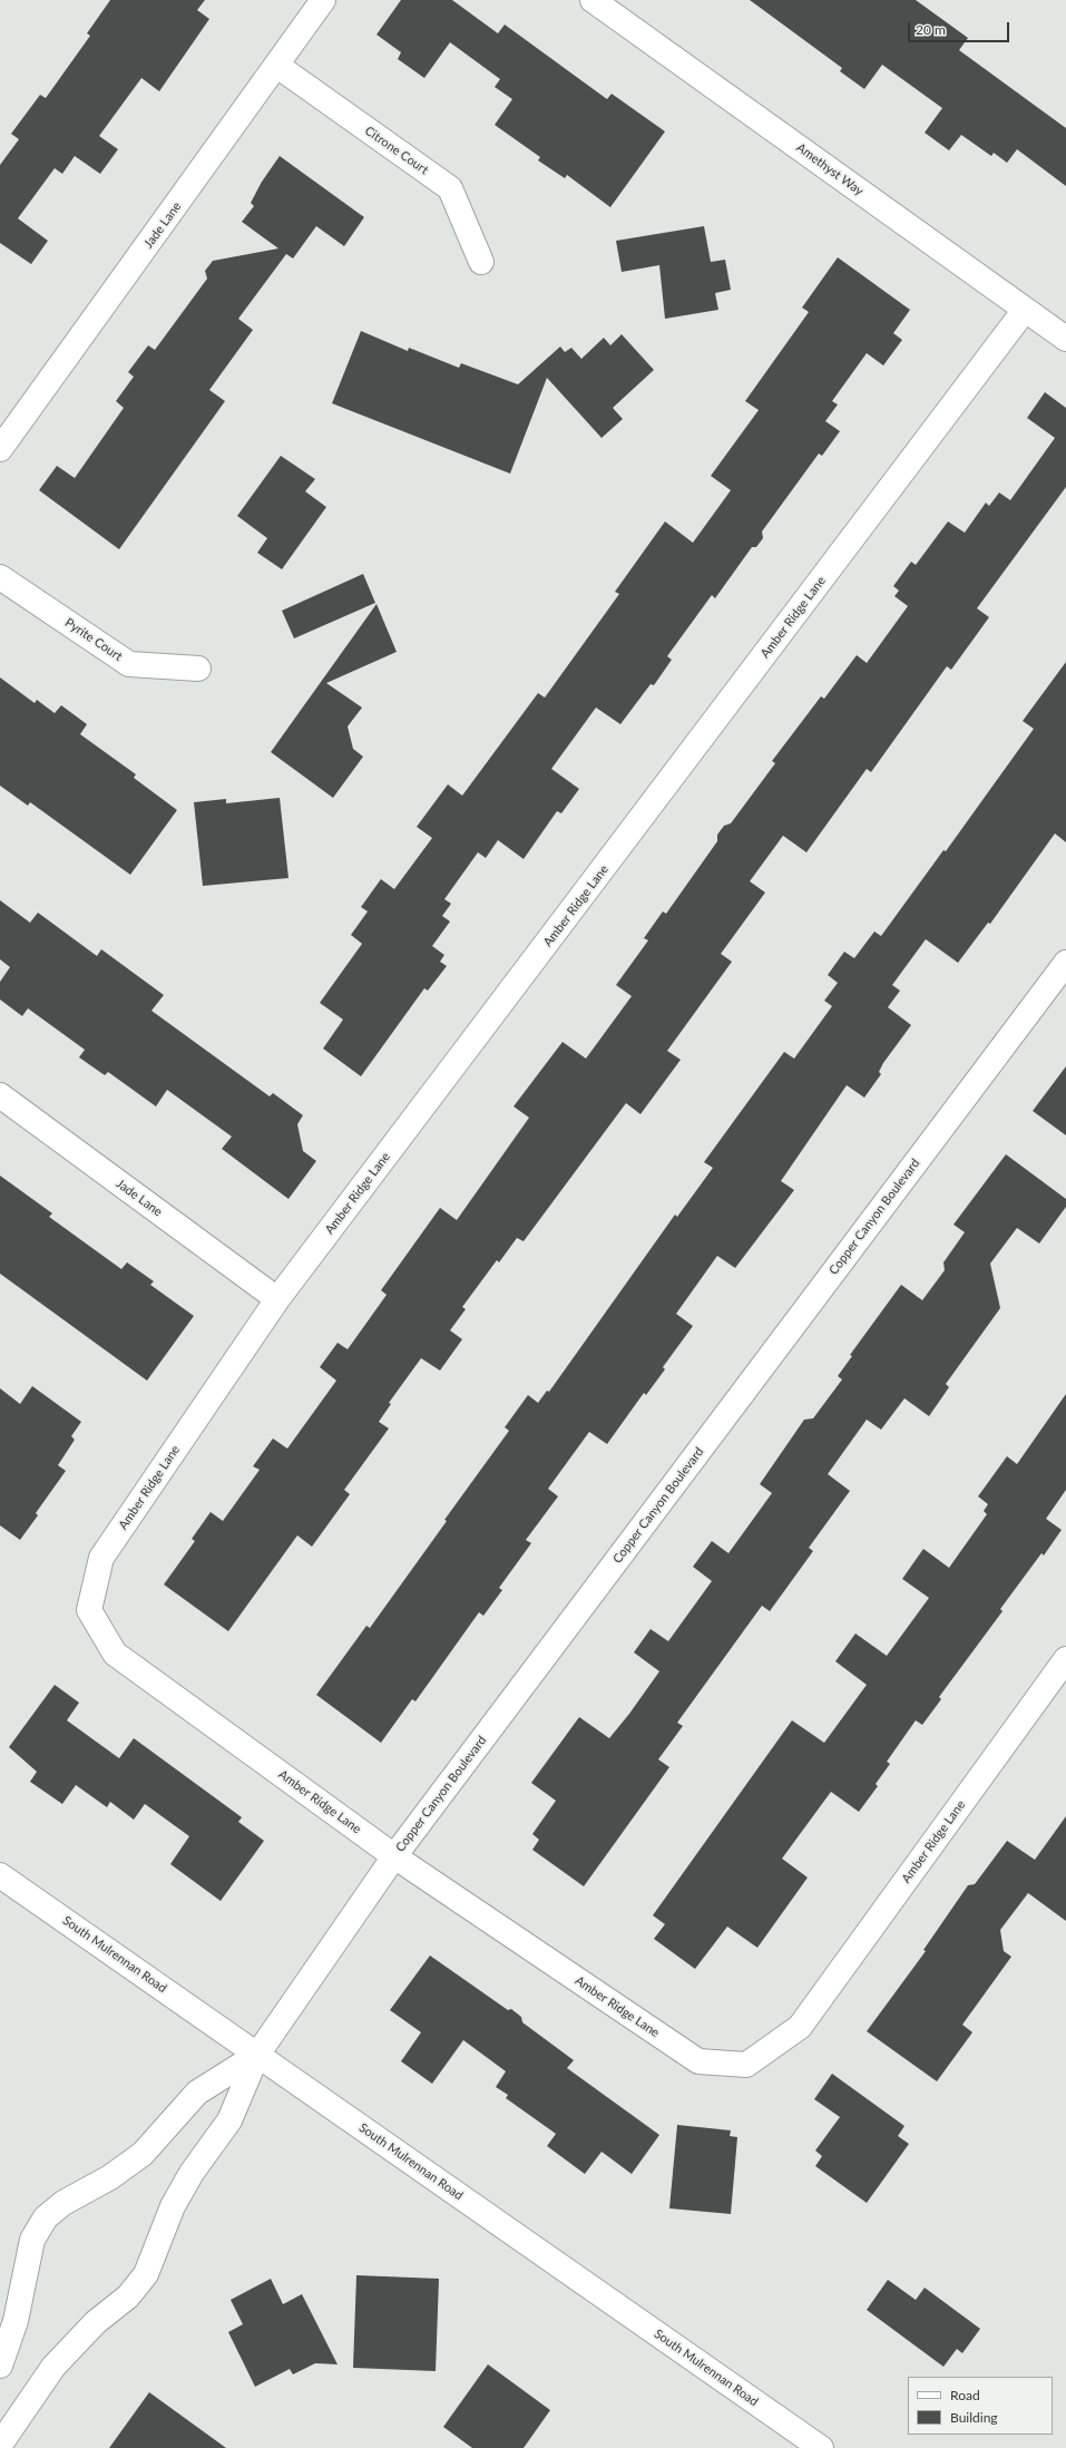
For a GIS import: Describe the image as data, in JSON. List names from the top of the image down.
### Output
{
  "streets": {
    "street": [
      "Citrone Court",
      "Amethyst Way",
      "Jade Lane",
      "Amber Ridge Lane",
      "Pyrite Court",
      "Copper Canyon Boulevard",
      "South Mulrennan Road"
    ]
  },
  "crossings": [
    ["Citrone Court", "Jade Lane"],
    ["Amethyst Way", "Amber Ridge Lane"],
    ["Jade Lane", "Amber Ridge Lane"],
    ["Amber Ridge Lane", "Copper Canyon Boulevard"],
    ["Copper Canyon Boulevard", "South Mulrennan Road"]
  ],
  "legend": ["Road", "Building"],
  "scale_bar": "20 m"
}
